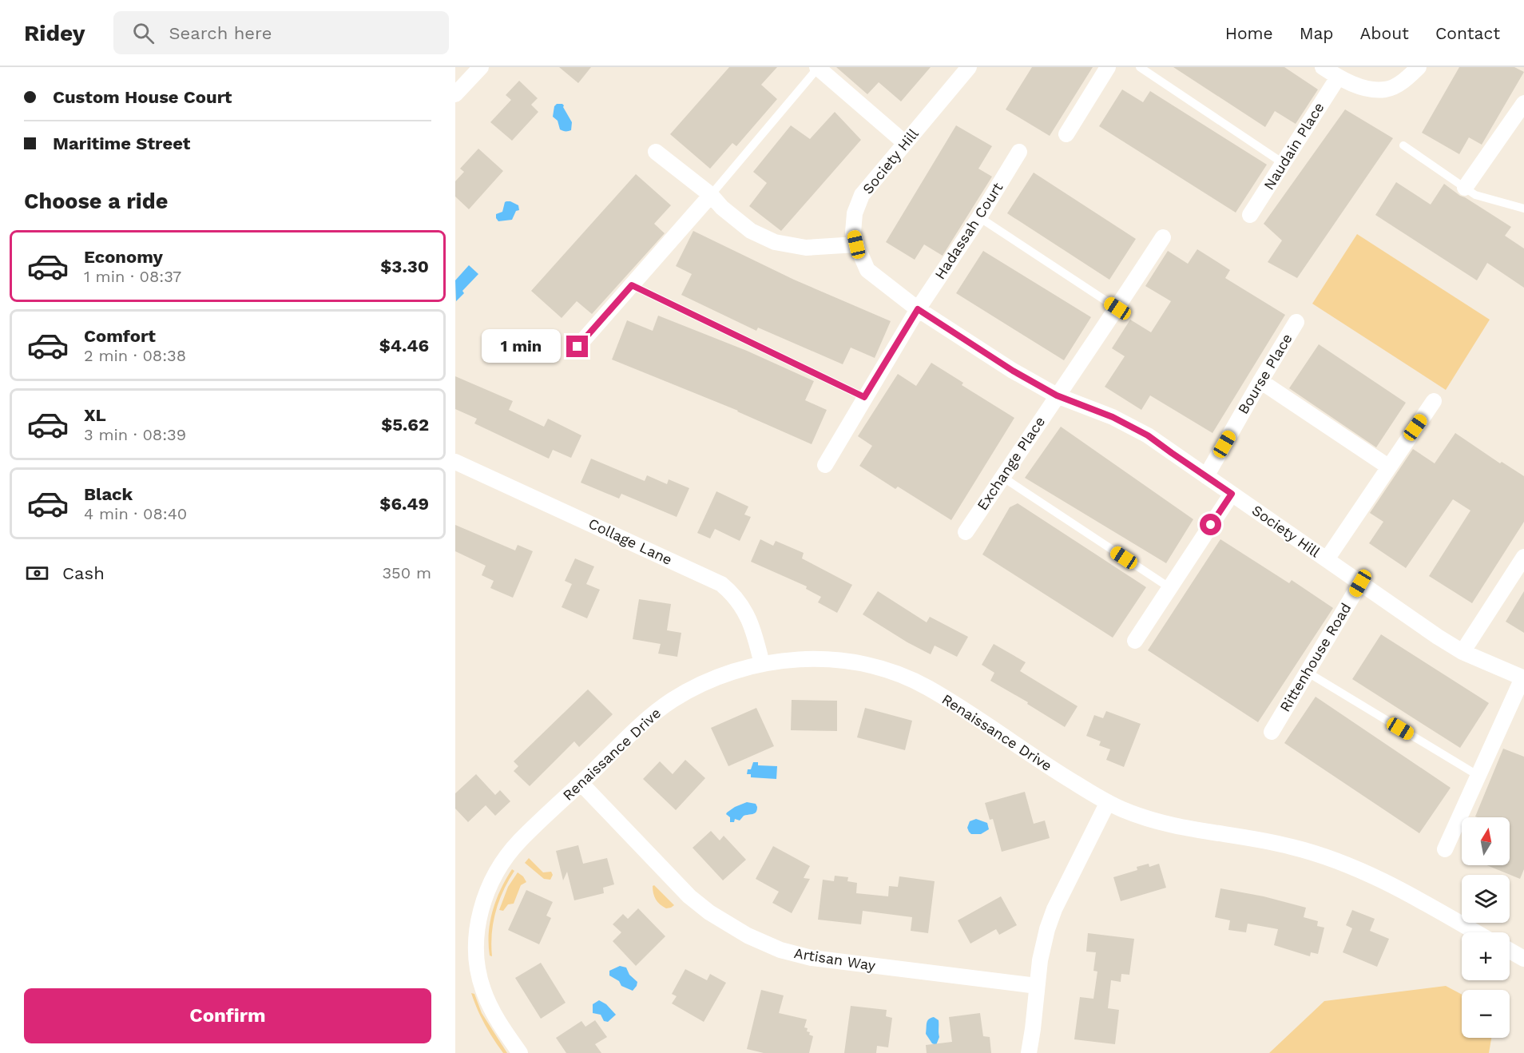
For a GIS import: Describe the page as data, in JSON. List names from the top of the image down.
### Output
{
  "streets": {
    "street": [
      "Naudain Place",
      "Society Hill",
      "Hadassah Court",
      "Bourse Place",
      "Exchange Place",
      "Collage Lane",
      "Rittenhouse Road",
      "Renaissance Drive",
      "Artisan Way"
    ]
  },
  "crossings": [
    ["Society Hill", "Hadassah Court"],
    ["Society Hill", "Bourse Place"],
    ["Society Hill", "Exchange Place"],
    ["Society Hill", "Rittenhouse Road"],
    ["Collage Lane", "Renaissance Drive"],
    ["Renaissance Drive", "Artisan Way"]
  ],
  "north": "top",
  "page": {
    "header": "Ridey",
    "search": "Search here",
    "nav": [
      "Home",
      "Map",
      "About",
      "Contact"
    ],
    "banner": ["Custom House Court", "Maritime Street"],
    "heading": "Choose a ride",
    "list": [
      {
        "name": "Economy",
        "note": "1 min · 08:37",
        "value": "$3.30"
      },
      {
        "name": "Comfort",
        "note": "2 min · 08:38",
        "value": "$4.46"
      },
      {
        "name": "XL",
        "note": "3 min · 08:39",
        "value": "$5.62"
      },
      {
        "name": "Black",
        "note": "4 min · 08:40",
        "value": "$6.49"
      }
    ],
    "bubble": "1 min",
    "pay": ["Cash", "350 m"],
    "map_buttons": ["+", "−"],
    "buttons": "Confirm"
  }
}
